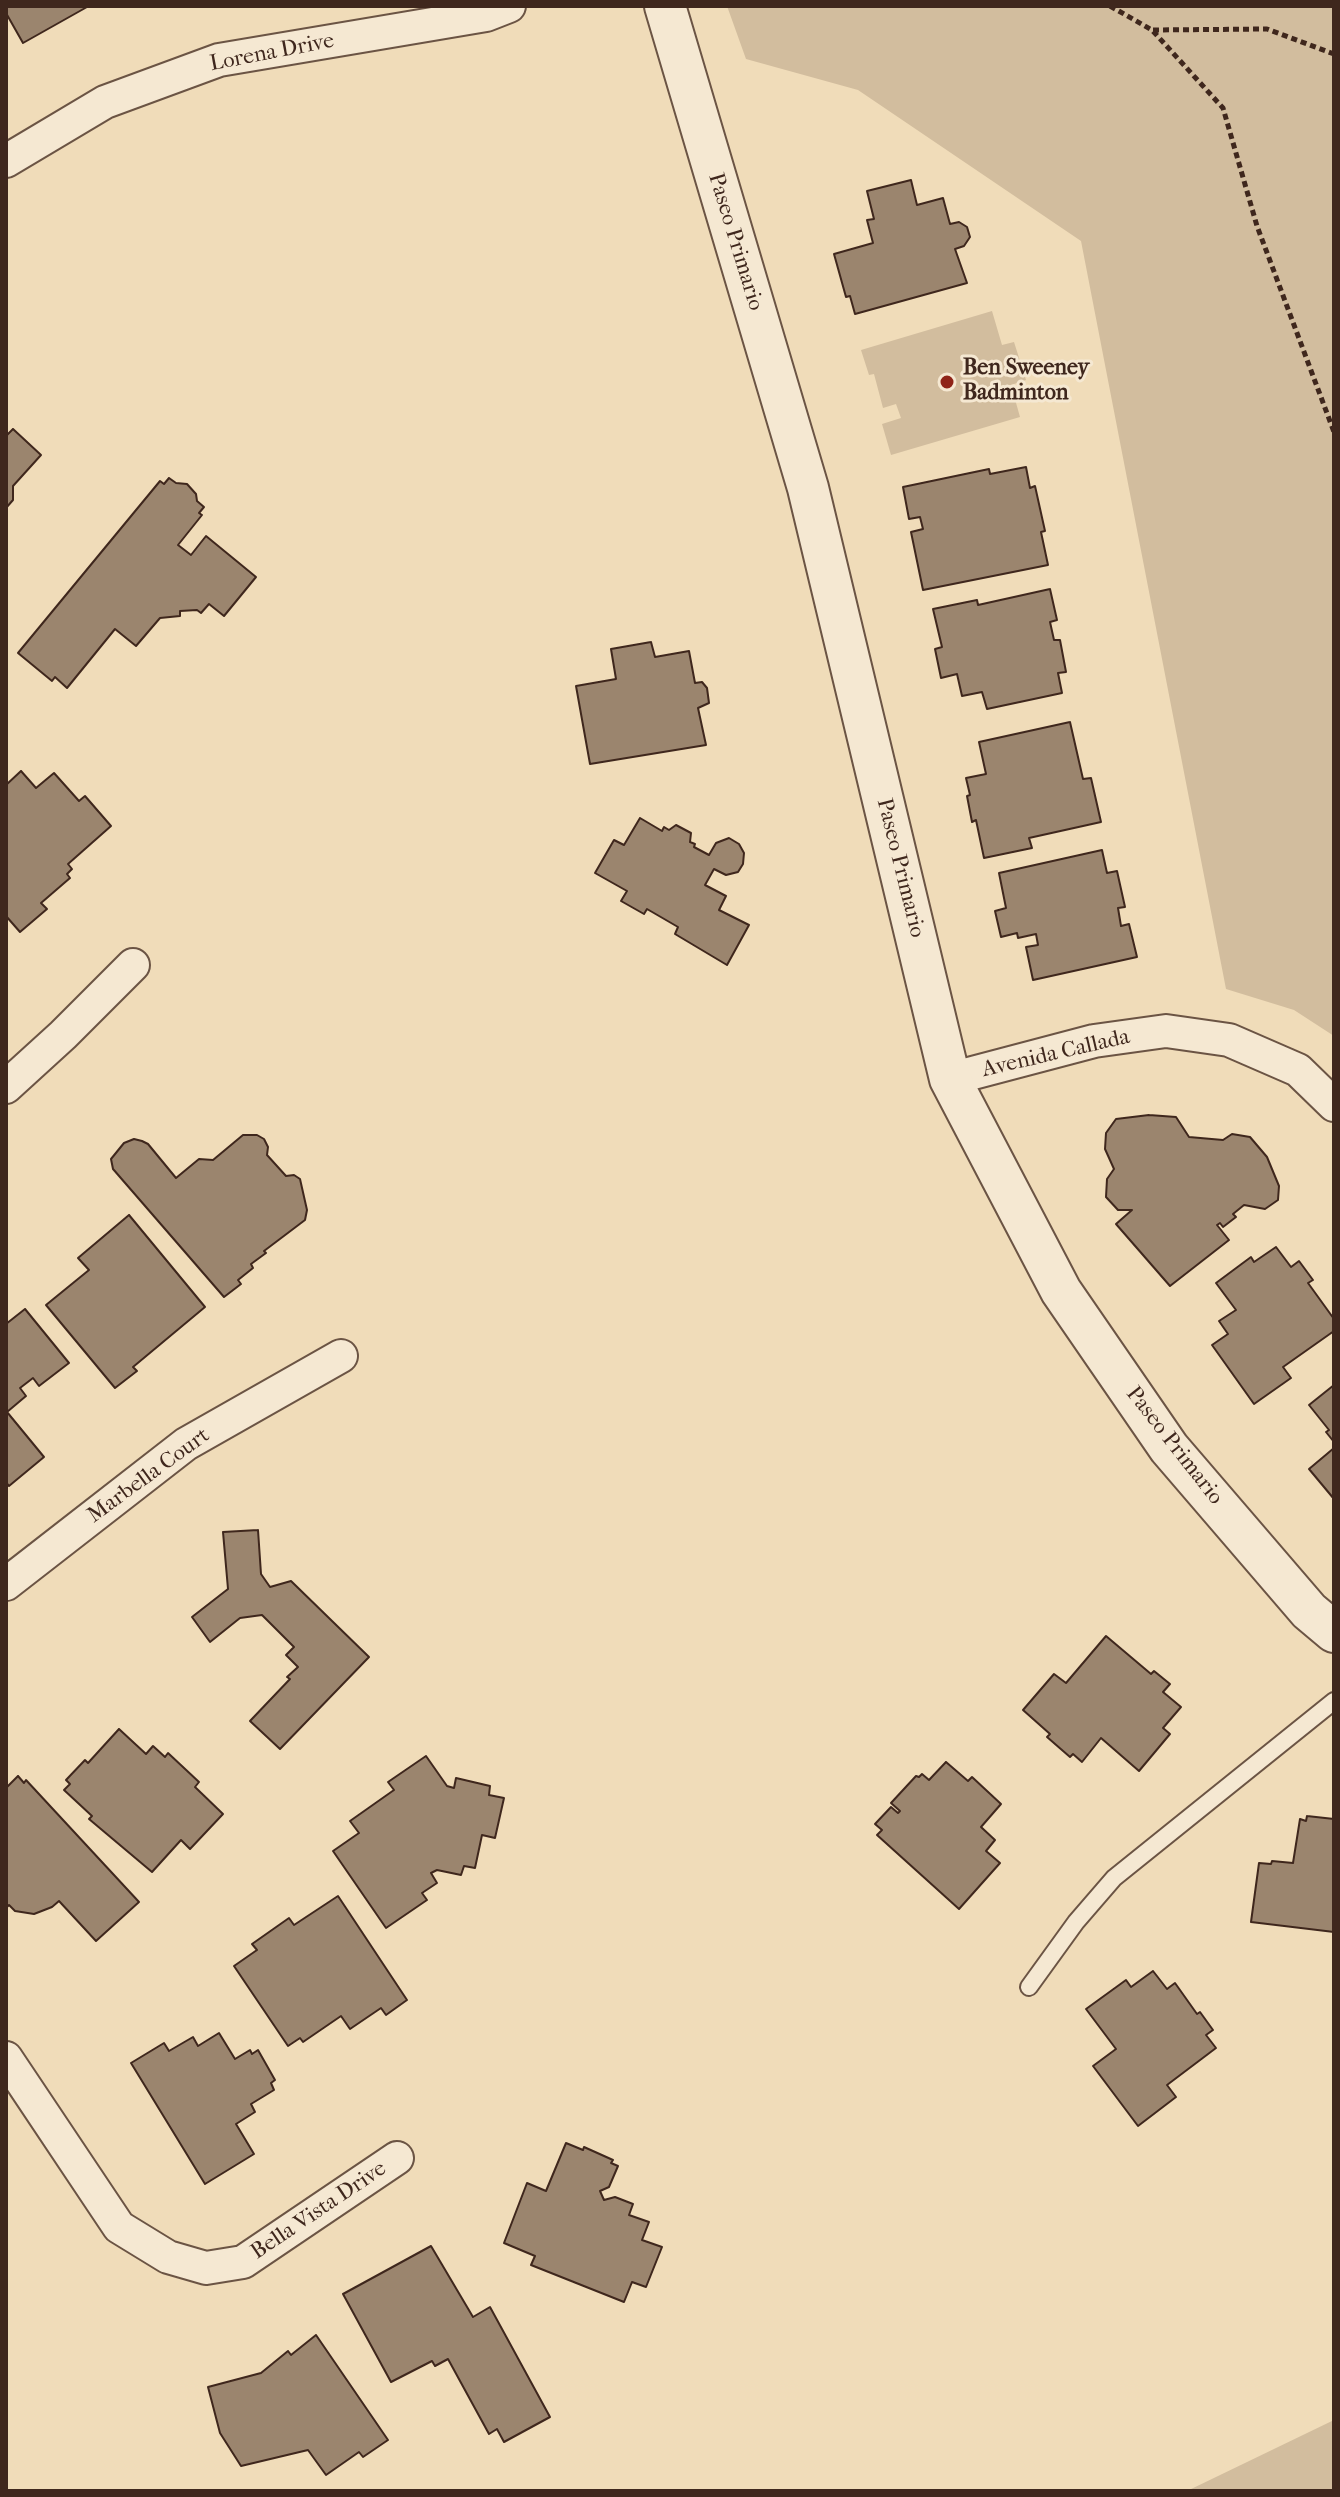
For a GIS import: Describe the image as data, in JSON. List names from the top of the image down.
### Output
{
  "streets": {
    "street": [
      "Lorena Drive",
      "Paseo Primario",
      "Avenida Callada",
      "Marbella Court",
      "Bella Vista Drive"
    ]
  },
  "crossings": [
    ["Paseo Primario", "Avenida Callada"]
  ],
  "places": ["Ben Sweeney Badminton"]
}
